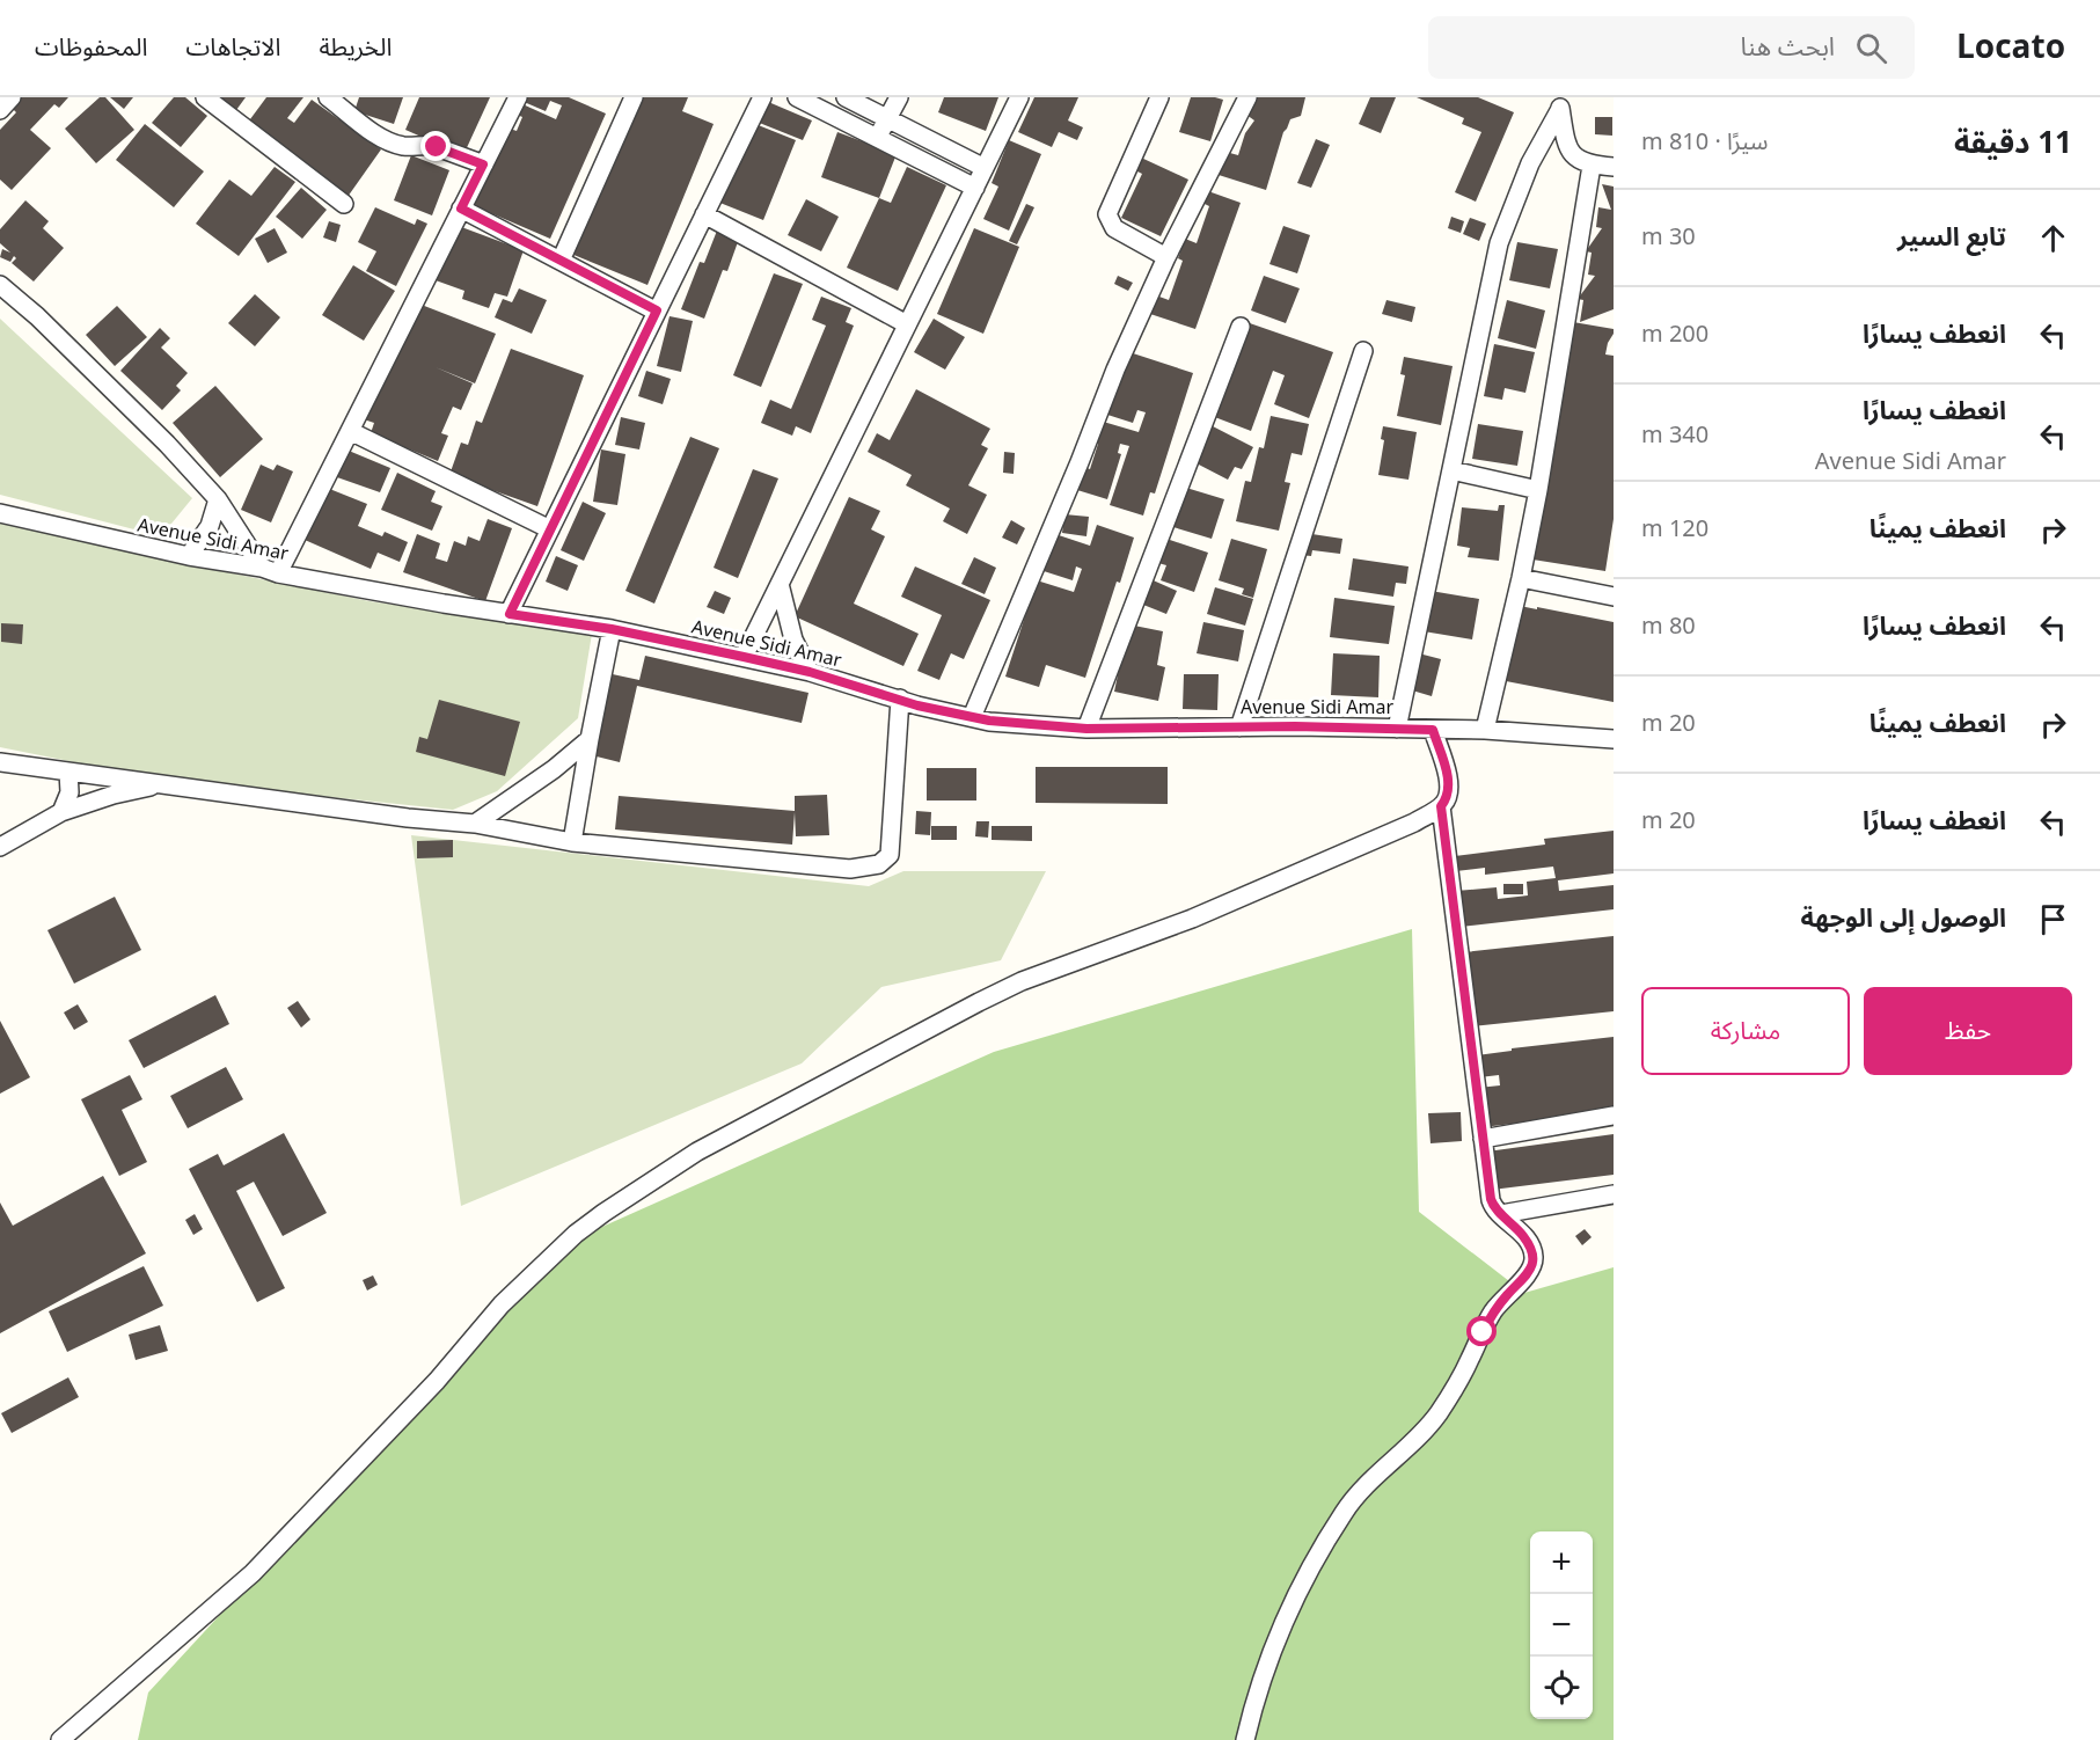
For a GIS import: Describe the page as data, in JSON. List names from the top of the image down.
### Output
{
  "streets": {
    "street": ["Avenue Sidi Amar"]
  },
  "page": {
    "header": "Locato",
    "search": "ابحث هنا",
    "nav": ["الخريطة", "الاتجاهات", "المحفوظات"],
    "heading": ["11 دقيقة", "سيرًا · 810 m"],
    "list": [
      ["تابع السير", "30 m"],
      ["انعطف يسارًا", "200 m"],
      ["انعطف يسارًا", "Avenue Sidi Amar", "340 m"],
      ["انعطف يمينًا", "120 m"],
      ["انعطف يسارًا", "80 m"],
      ["انعطف يمينًا", "20 m"],
      ["انعطف يسارًا", "20 m"],
      "الوصول إلى الوجهة"
    ],
    "buttons": ["حفظ", "مشاركة"],
    "map_buttons": ["+", "−"]
  }
}
